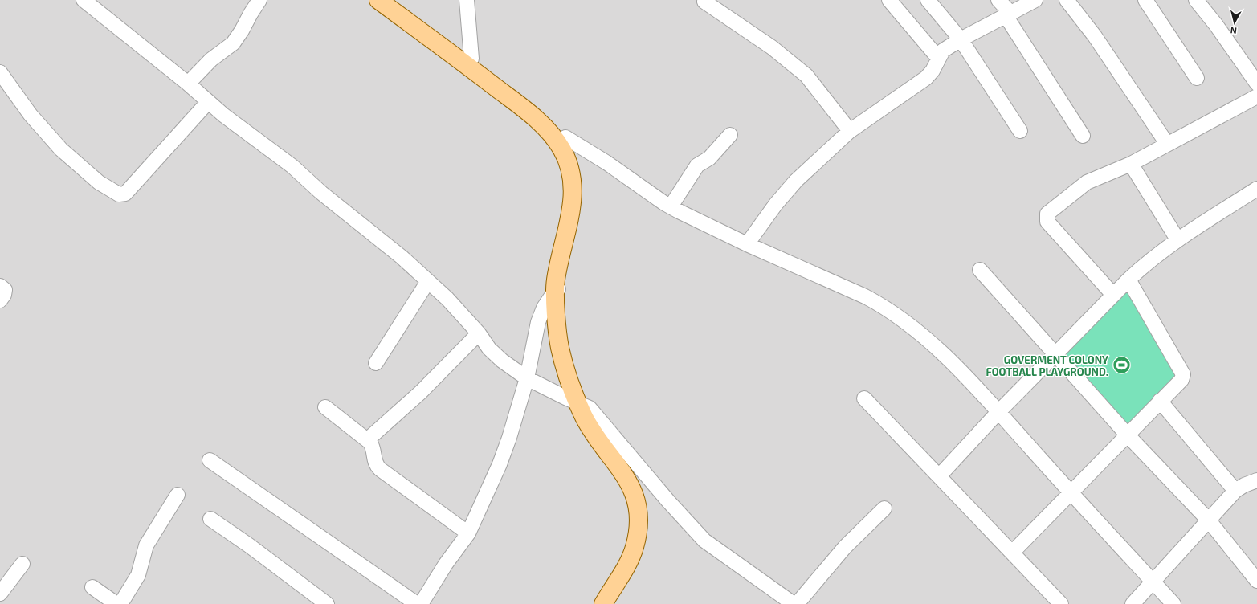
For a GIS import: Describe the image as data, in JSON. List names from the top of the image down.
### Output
{
  "places": {
    "sports": ["GOVERMENT COLONY FOOTBALL PLAYGROUND."]
  },
  "north": "bottom"
}
